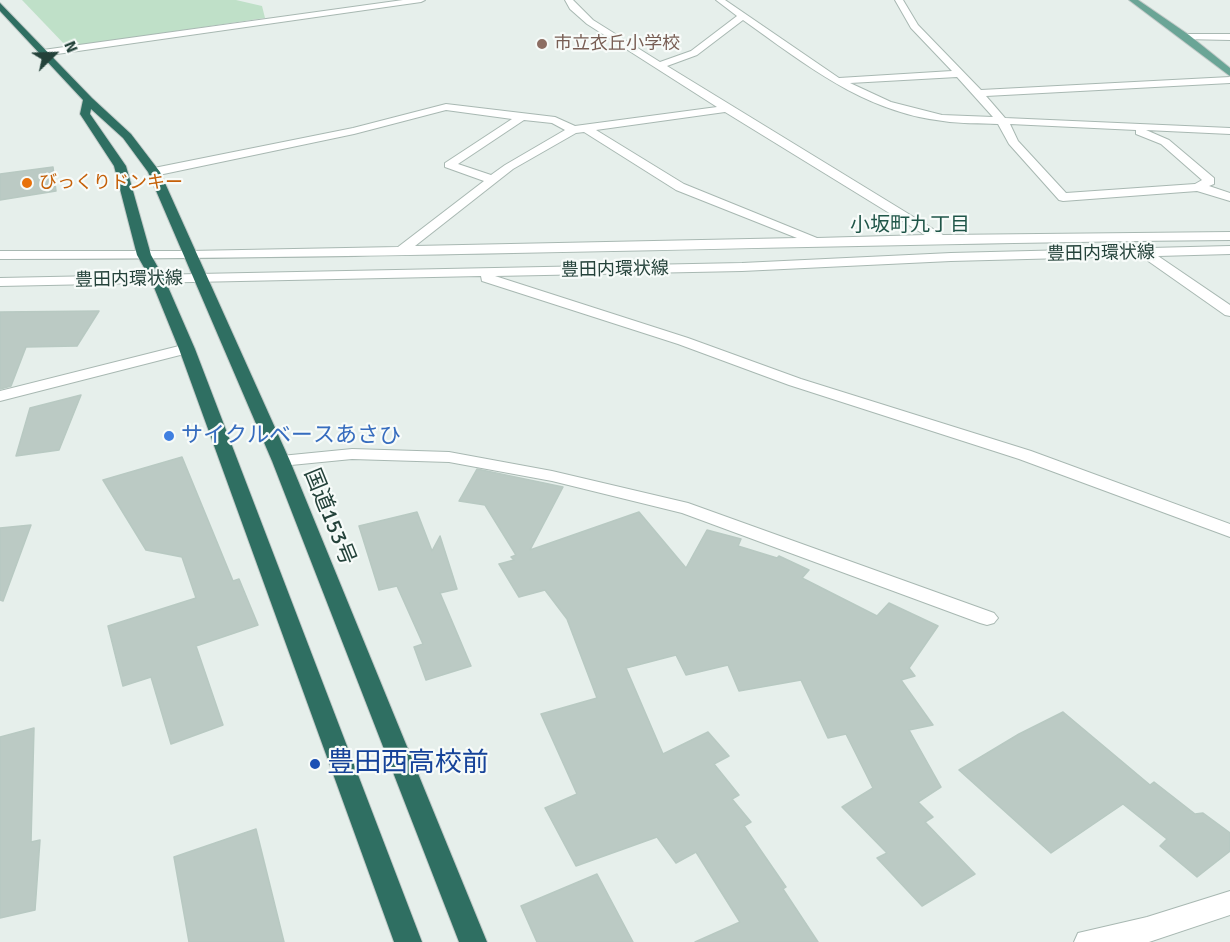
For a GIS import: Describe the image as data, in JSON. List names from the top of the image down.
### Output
{
  "streets": {
    "highway": ["国道153号"],
    "street": ["豊田内環状線"]
  },
  "crossings": [
    ["豊田内環状線", "国道153号"]
  ],
  "districts": ["小坂町九丁目"],
  "places": [
    "市立衣丘小学校",
    "びっくりドンキー",
    "サイクルベースあさひ",
    "豊田西高校前"
  ],
  "north": "top right"
}
